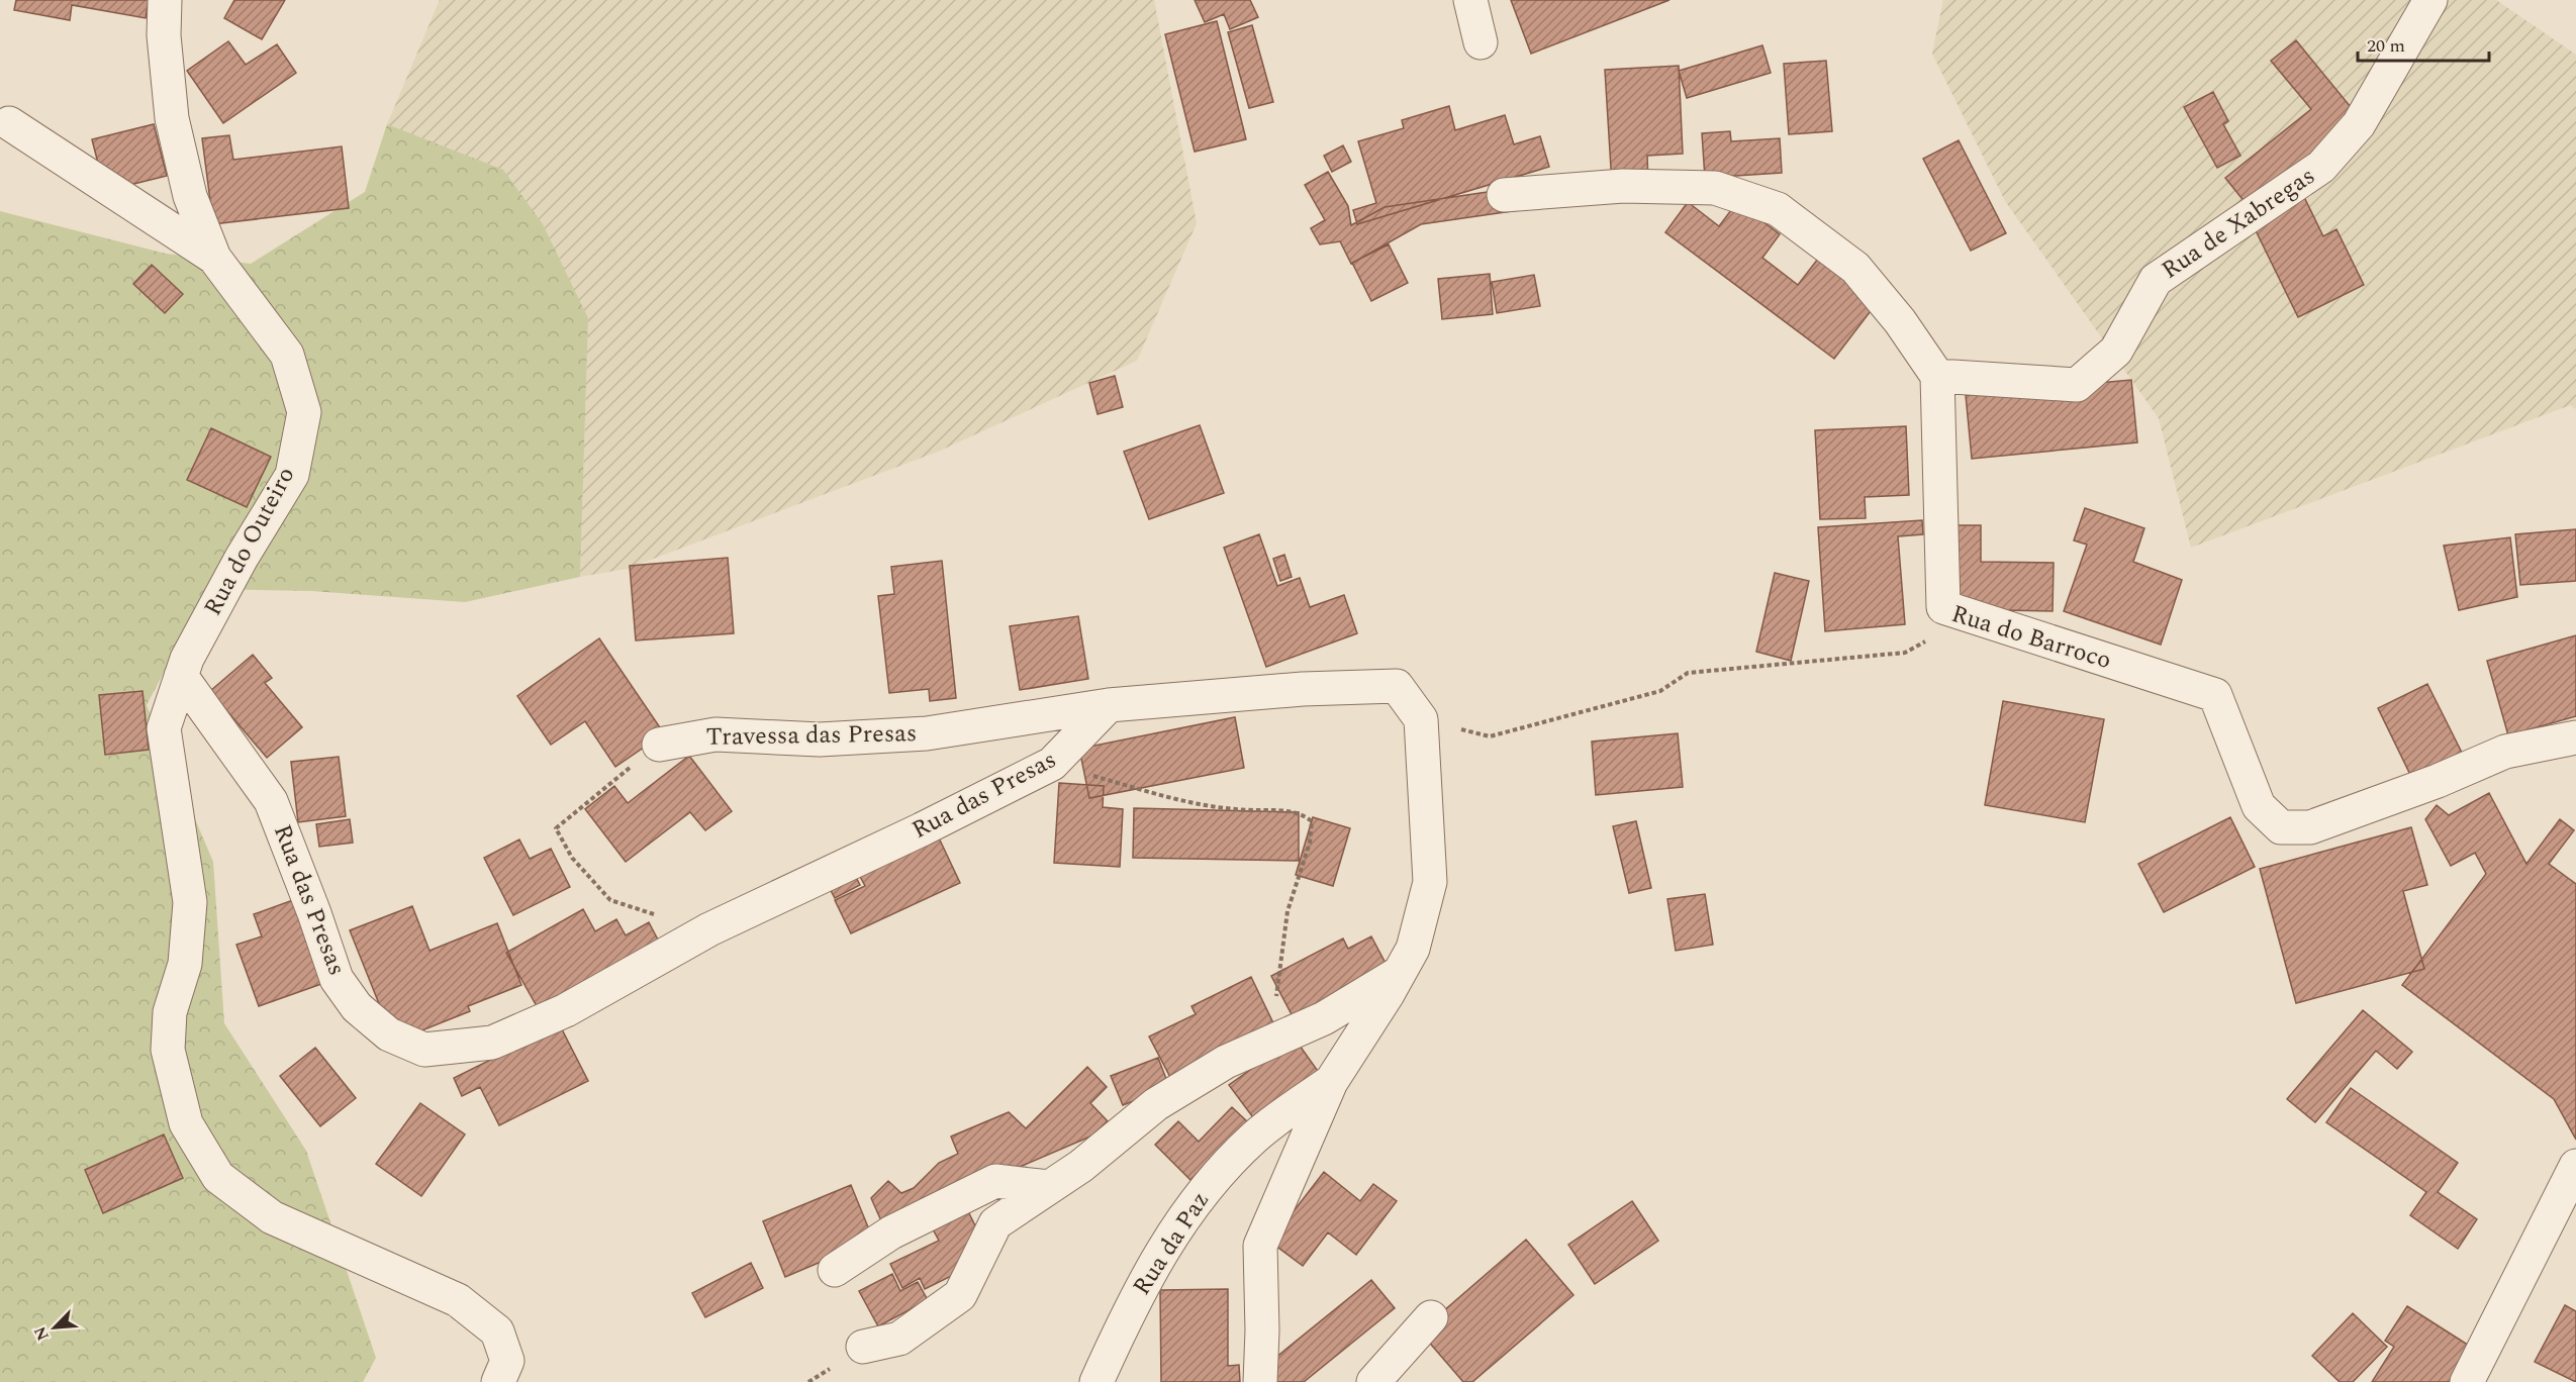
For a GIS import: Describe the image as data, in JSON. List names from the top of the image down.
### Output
{
  "streets": {
    "street": [
      "Rua de Xabregas",
      "Rua do Outeiro",
      "Rua do Barroco",
      "Travessa das Presas",
      "Rua das Presas",
      "Rua da Paz"
    ]
  },
  "crossings": [
    ["Rua do Outeiro", "Rua das Presas"],
    ["Travessa das Presas", "Rua das Presas"]
  ],
  "scale_bar": "20 m",
  "north": "bottom left"
}
